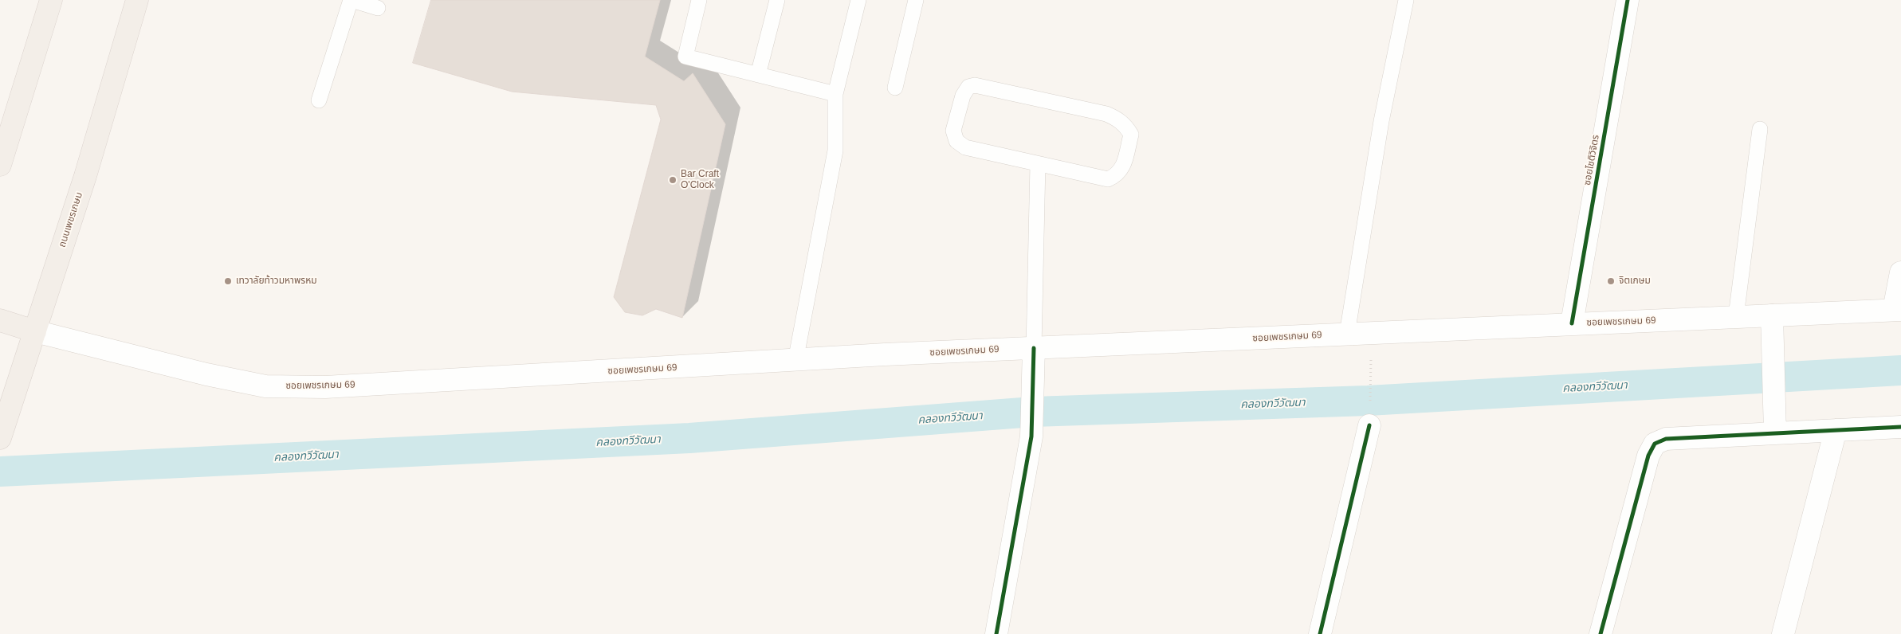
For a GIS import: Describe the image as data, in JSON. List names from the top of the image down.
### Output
{
  "streets": {
    "main road": ["ซอยโชติวิจิตร", "ถนนเพชรเกษม", "ซอยเพชรเกษม 69"]
  },
  "crossings": [
    ["ซอยโชติวิจิตร", "ซอยเพชรเกษม 69"],
    ["ถนนเพชรเกษม", "ซอยเพชรเกษม 69"]
  ],
  "water": ["คลองทวีวัฒนา"],
  "places": ["Bar Craft O'Clock", "เทวาลัยท้าวมหาพรหม", "จิตเกษม"]
}
